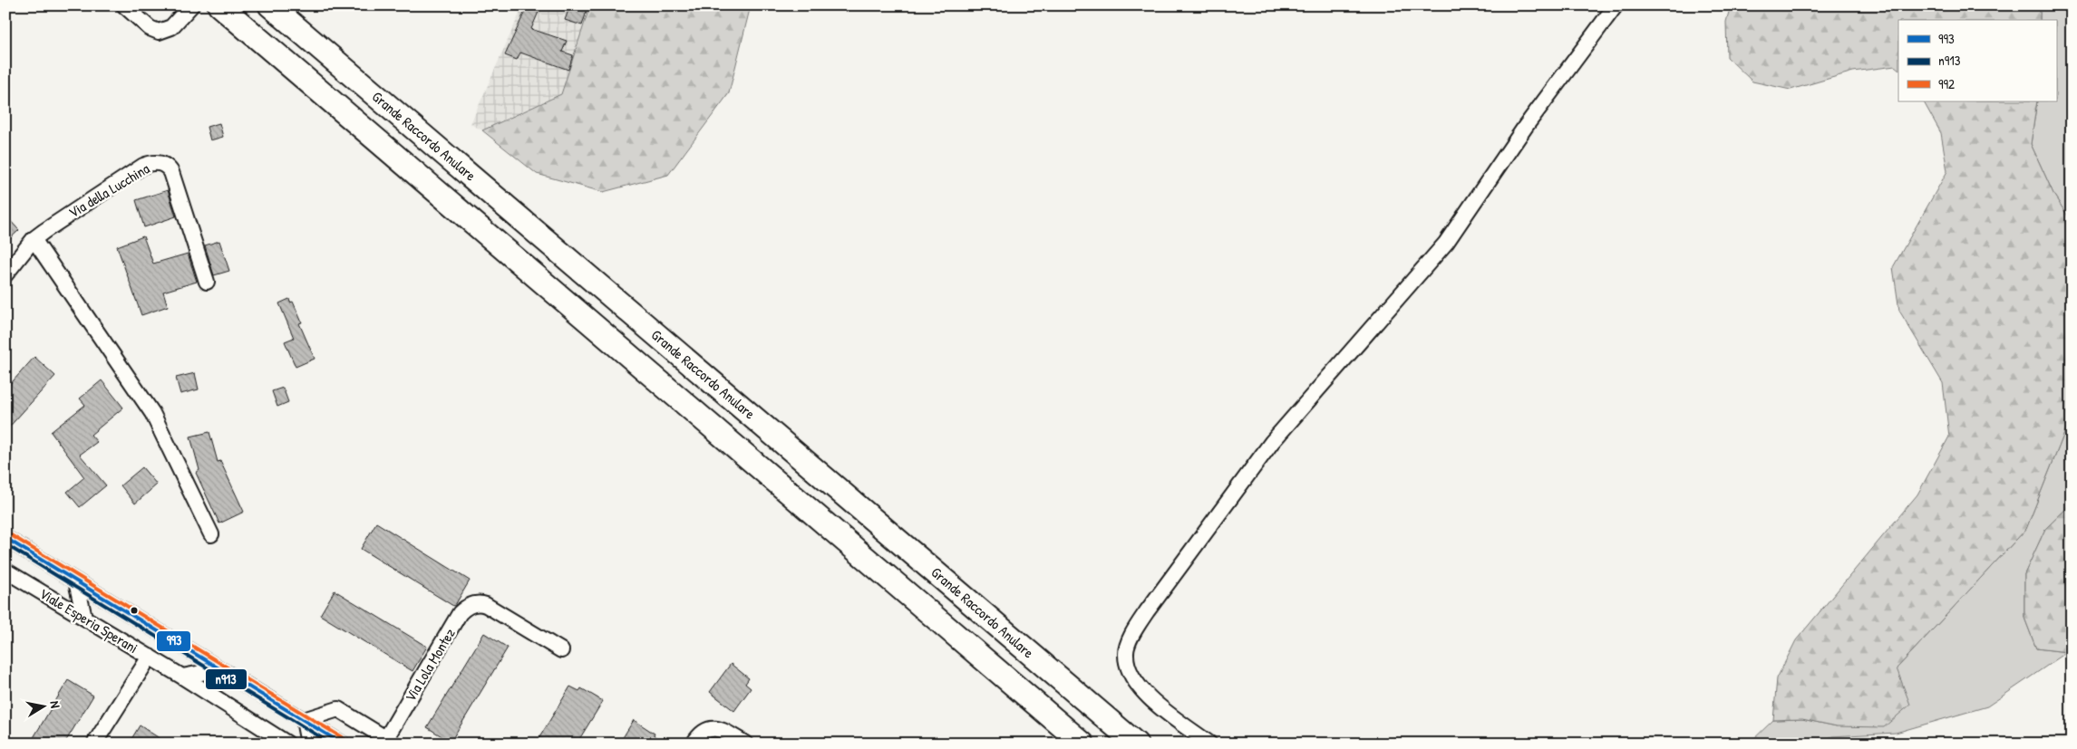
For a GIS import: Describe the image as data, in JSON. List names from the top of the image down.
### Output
{
  "streets": {
    "highway": ["Grande Raccordo Anulare"],
    "street": ["Via della Lucchina", "Viale Esperia Sperani", "Via Lola Montez"]
  },
  "crossings": [
    ["Viale Esperia Sperani", "Via Lola Montez"]
  ],
  "lines": ["transit line 992", "transit line 993", "transit line n913"],
  "legend": ["993", "n913", "992"],
  "north": "right"
}
